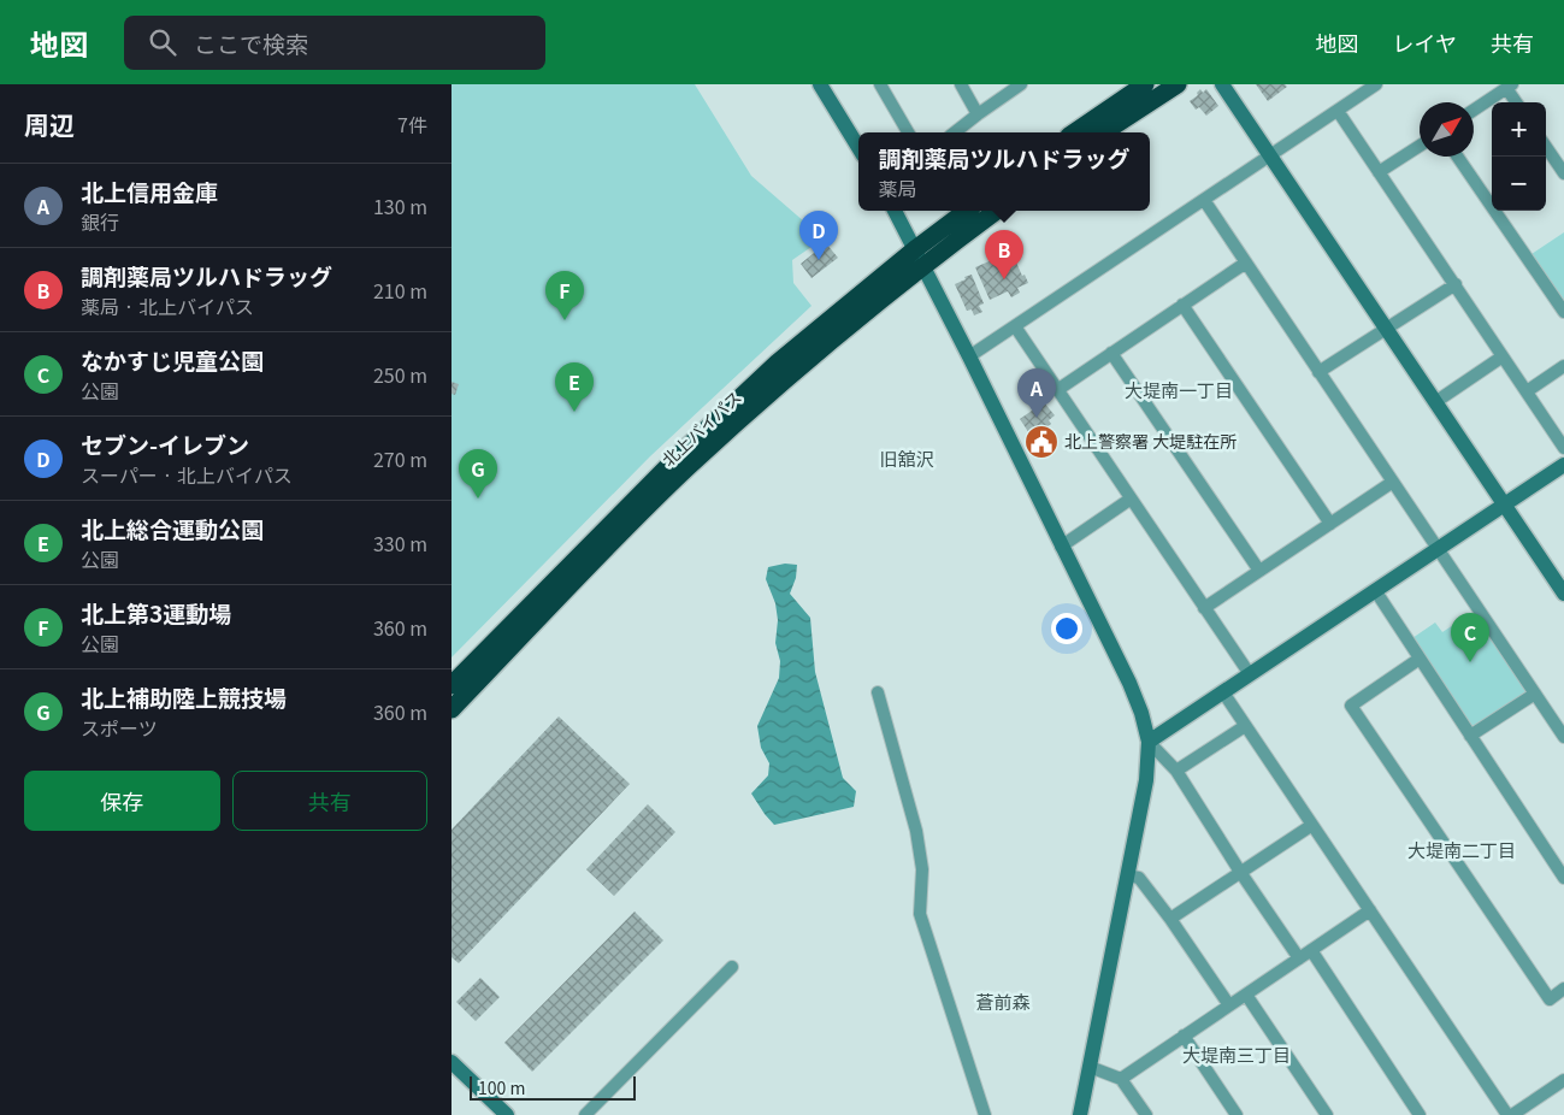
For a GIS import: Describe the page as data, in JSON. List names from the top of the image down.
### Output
{
  "streets": {
    "highway": ["北上バイパス"]
  },
  "districts": [
    "大堤南一丁目",
    "旧舘沢",
    "大堤南二丁目",
    "蒼前森",
    "大堤南三丁目"
  ],
  "places": {
    "public building": ["北上警察署 大堤駐在所"]
  },
  "scale_bar": "100 m",
  "north": "top right",
  "page": {
    "header": "地図",
    "search": "ここで検索",
    "nav": ["地図", "レイヤ", "共有"],
    "heading": ["周辺", "7件"],
    "map_buttons": ["+", "−"],
    "popup": ["調剤薬局ツルハドラッグ", "薬局"],
    "list": [
      {
        "mark": "A",
        "name": "北上信用金庫",
        "note": "銀行",
        "value": "130 m"
      },
      {
        "mark": "B",
        "name": "調剤薬局ツルハドラッグ",
        "note": "薬局 · 北上バイパス",
        "value": "210 m"
      },
      {
        "mark": "C",
        "name": "なかすじ児童公園",
        "note": "公園",
        "value": "250 m"
      },
      {
        "mark": "D",
        "name": "セブン-イレブン",
        "note": "スーパー · 北上バイパス",
        "value": "270 m"
      },
      {
        "mark": "E",
        "name": "北上総合運動公園",
        "note": "公園",
        "value": "330 m"
      },
      {
        "mark": "F",
        "name": "北上第3運動場",
        "note": "公園",
        "value": "360 m"
      },
      {
        "mark": "G",
        "name": "北上補助陸上競技場",
        "note": "スポーツ",
        "value": "360 m"
      }
    ],
    "pins": [
      "D",
      "B",
      "F",
      "E",
      "A",
      "G",
      "C"
    ],
    "buttons": ["保存", "共有"],
    "scale": "100 m"
  }
}
